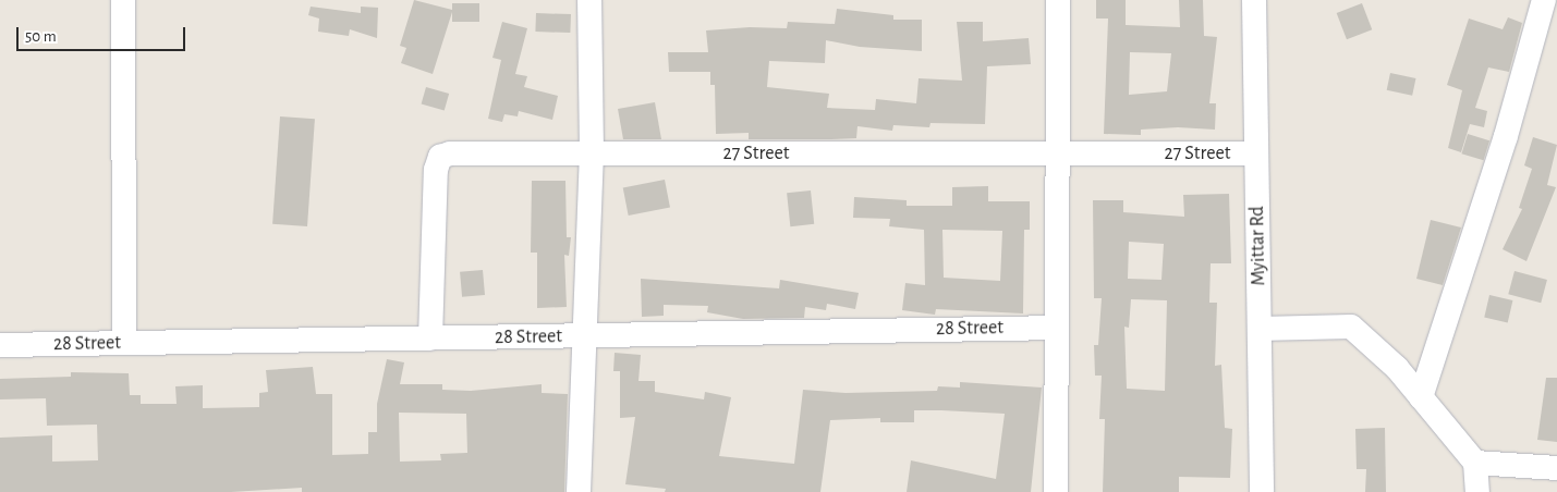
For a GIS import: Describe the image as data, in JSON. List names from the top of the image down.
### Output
{
  "streets": {
    "street": ["27 Street", "Myittar Rd", "28 Street"]
  },
  "crossings": [
    ["27 Street", "Myittar Rd"],
    ["27 Street", "28 Street"]
  ],
  "scale_bar": "50 m"
}
